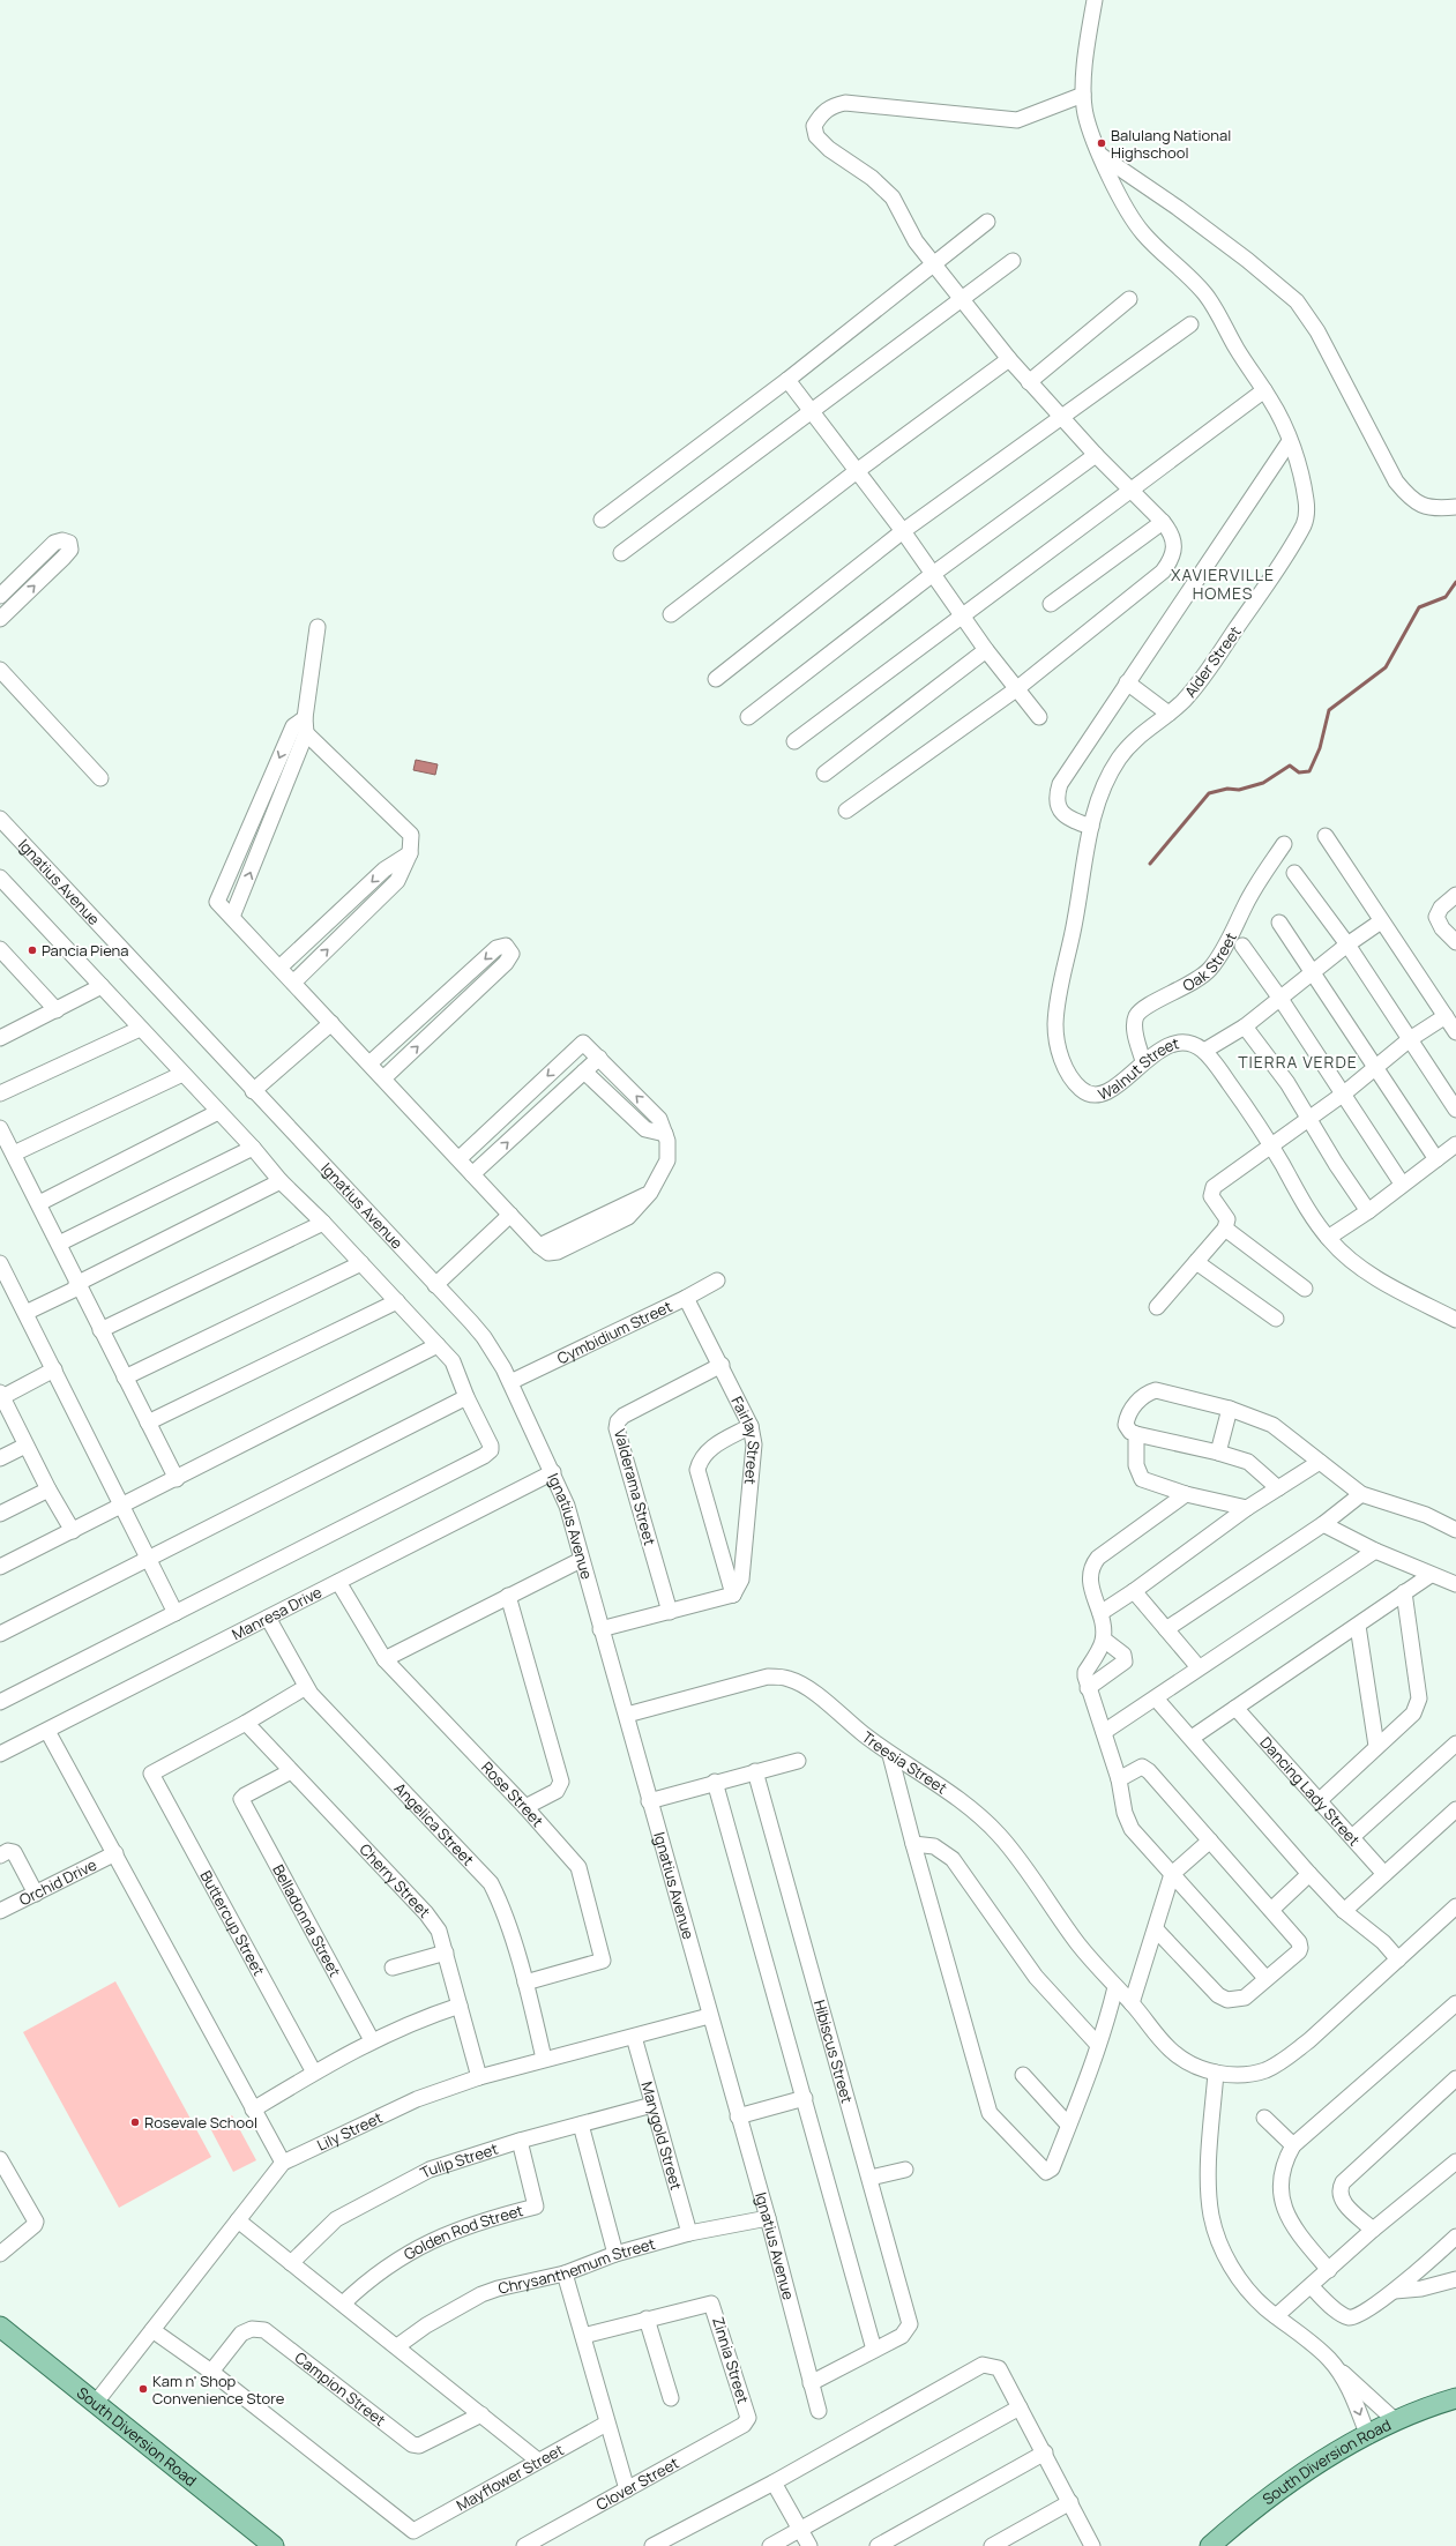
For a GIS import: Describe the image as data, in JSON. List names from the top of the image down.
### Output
{
  "streets": {
    "main road": ["South Diversion Road"],
    "street": [
      "Alder Street",
      "Ignatius Avenue",
      "Oak Street",
      "Walnut Street",
      "Cymbidium Street",
      "Fairlay Street",
      "Valderama Street",
      "Manresa Drive",
      "Treesia Street",
      "Dancing Lady Street",
      "Rose Street",
      "Angelica Street",
      "Cherry Street",
      "Orchid Drive",
      "Belladonna Street",
      "Buttercup Street",
      "Hibiscus Street",
      "Lily Street",
      "Marygold Street",
      "Tulip Street",
      "Golden Rod Street",
      "Chrysanthemum Street",
      "Zinnia Street",
      "Campion Street",
      "Mayflower Street",
      "Clover Street"
    ]
  },
  "crossings": [
    ["Alder Street", "Walnut Street"],
    ["Ignatius Avenue", "Cymbidium Street"],
    ["Ignatius Avenue", "Manresa Drive"],
    ["Ignatius Avenue", "Treesia Street"],
    ["Ignatius Avenue", "Lily Street"],
    ["Ignatius Avenue", "Chrysanthemum Street"],
    ["Oak Street", "Walnut Street"],
    ["Cymbidium Street", "Fairlay Street"],
    ["Fairlay Street", "Valderama Street"],
    ["Manresa Drive", "Rose Street"],
    ["Manresa Drive", "Angelica Street"],
    ["Rose Street", "Angelica Street"],
    ["Angelica Street", "Lily Street"],
    ["Cherry Street", "Belladonna Street"],
    ["Cherry Street", "Buttercup Street"],
    ["Cherry Street", "Lily Street"],
    ["Lily Street", "Marygold Street"],
    ["Lily Street", "South Diversion Road"],
    ["Marygold Street", "Tulip Street"],
    ["Marygold Street", "Chrysanthemum Street"],
    ["Tulip Street", "Golden Rod Street"],
    ["Zinnia Street", "Clover Street"],
    ["Campion Street", "Mayflower Street"]
  ],
  "districts": ["XAVIERVILLE HOMES", "TIERRA VERDE"],
  "places": [
    "Balulang National Highschool",
    "Pancia Piena",
    "Rosevale School",
    "Kam n' Shop Convenience Store"
  ]
}
